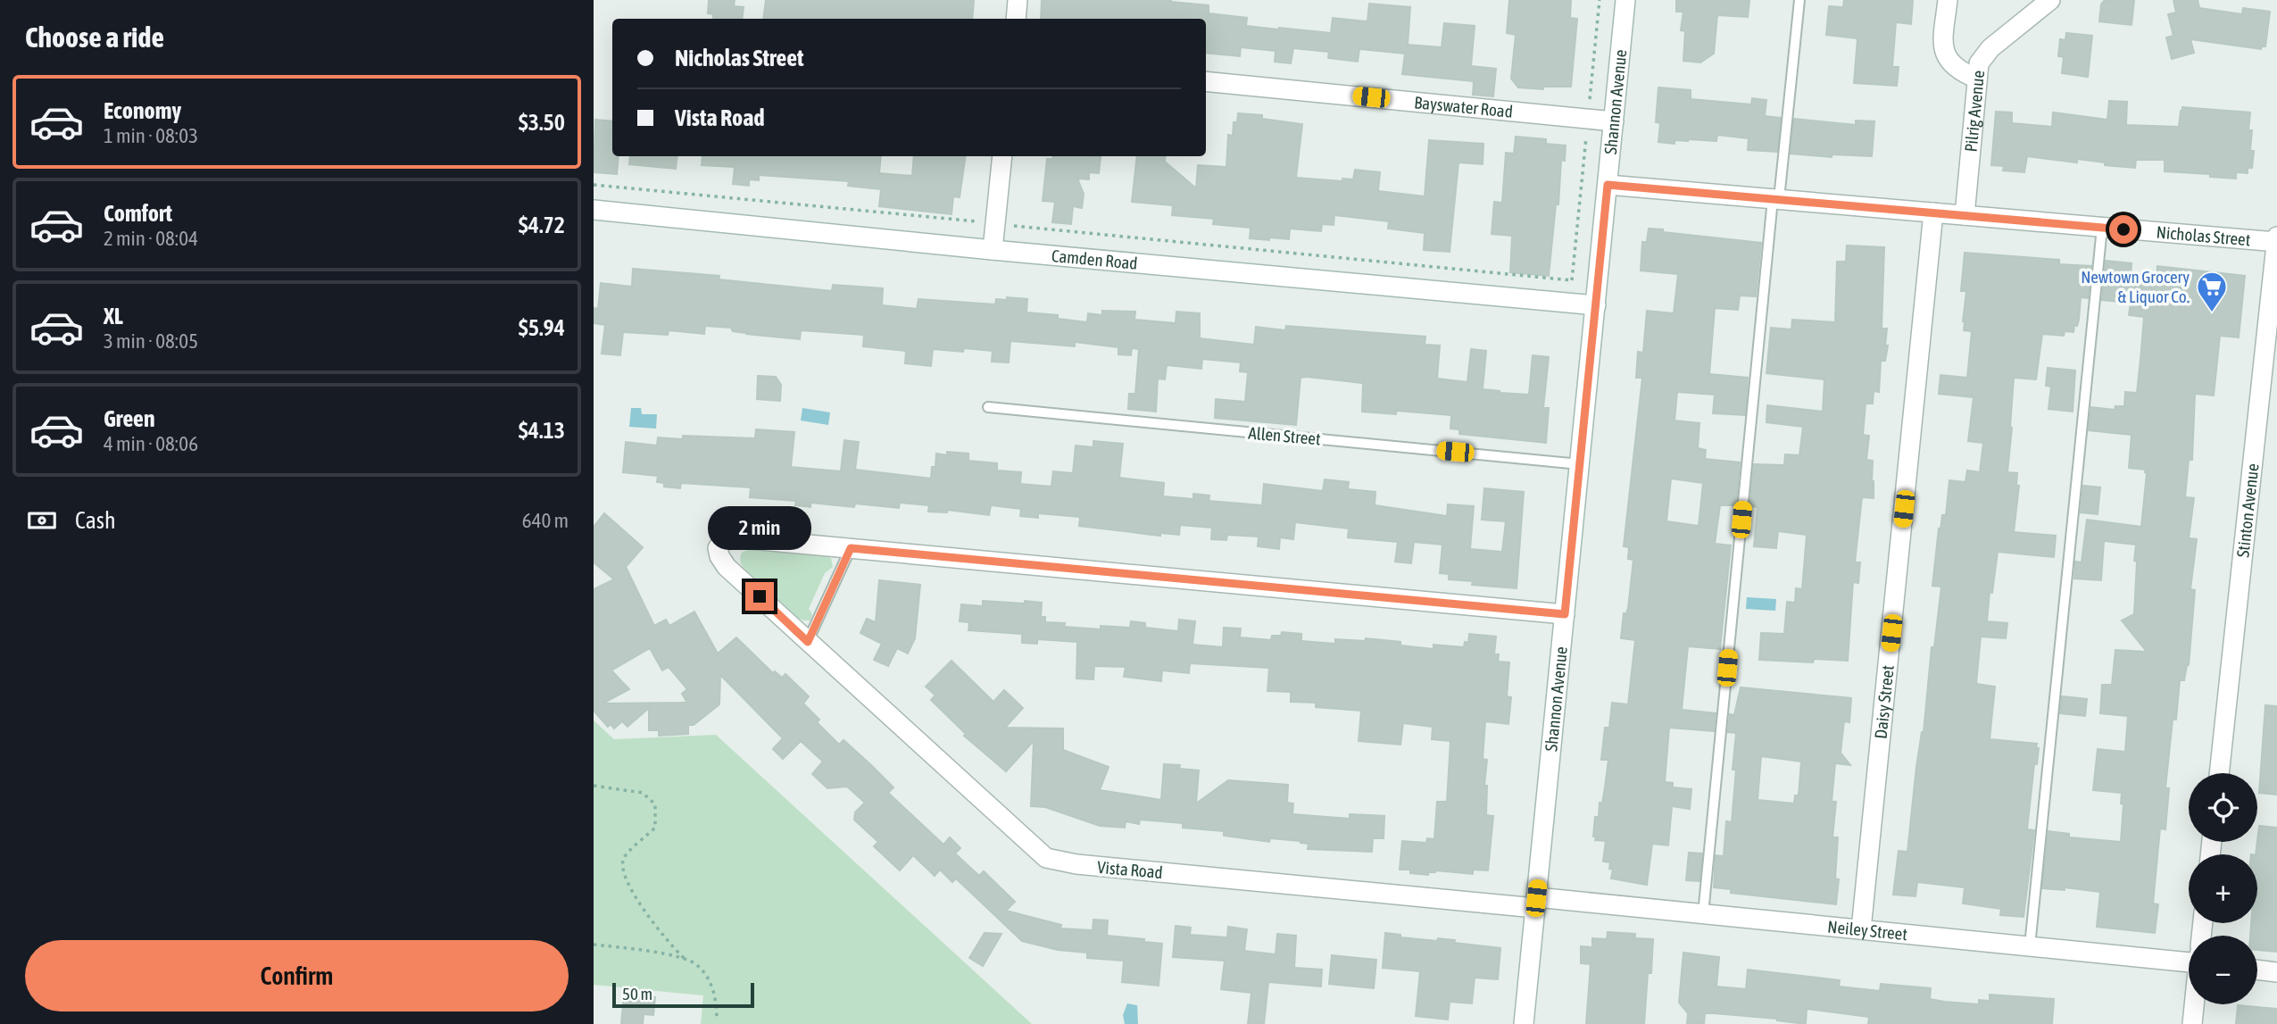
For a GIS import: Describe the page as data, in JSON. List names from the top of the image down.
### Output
{
  "streets": {
    "street": [
      "Shannon Avenue",
      "Bayswater Road",
      "Pilrig Avenue",
      "Nicholas Street",
      "Camden Road",
      "Stinton Avenue",
      "Daisy Street",
      "Vista Road",
      "Neiley Street"
    ],
    "lane": ["Allen Street"]
  },
  "crossings": [
    ["Shannon Avenue", "Bayswater Road"],
    ["Shannon Avenue", "Nicholas Street"],
    ["Shannon Avenue", "Camden Road"],
    ["Shannon Avenue", "Allen Street"],
    ["Shannon Avenue", "Vista Road"],
    ["Shannon Avenue", "Neiley Street"],
    ["Pilrig Avenue", "Nicholas Street"],
    ["Nicholas Street", "Stinton Avenue"],
    ["Nicholas Street", "Daisy Street"],
    ["Daisy Street", "Neiley Street"],
    ["Vista Road", "Neiley Street"]
  ],
  "places": {
    "supermarket": ["Newtown Grocery & Liquor Co."]
  },
  "scale_bar": "50 m",
  "page": {
    "heading": "Choose a ride",
    "banner": ["Nicholas Street", "Vista Road"],
    "list": [
      {
        "name": "Economy",
        "note": "1 min · 08:03",
        "value": "$3.50"
      },
      {
        "name": "Comfort",
        "note": "2 min · 08:04",
        "value": "$4.72"
      },
      {
        "name": "XL",
        "note": "3 min · 08:05",
        "value": "$5.94"
      },
      {
        "name": "Green",
        "note": "4 min · 08:06",
        "value": "$4.13"
      }
    ],
    "pay": ["Cash", "640 m"],
    "bubble": "2 min",
    "map_buttons": ["+", "−"],
    "buttons": "Confirm",
    "scale": "50 m"
  }
}
